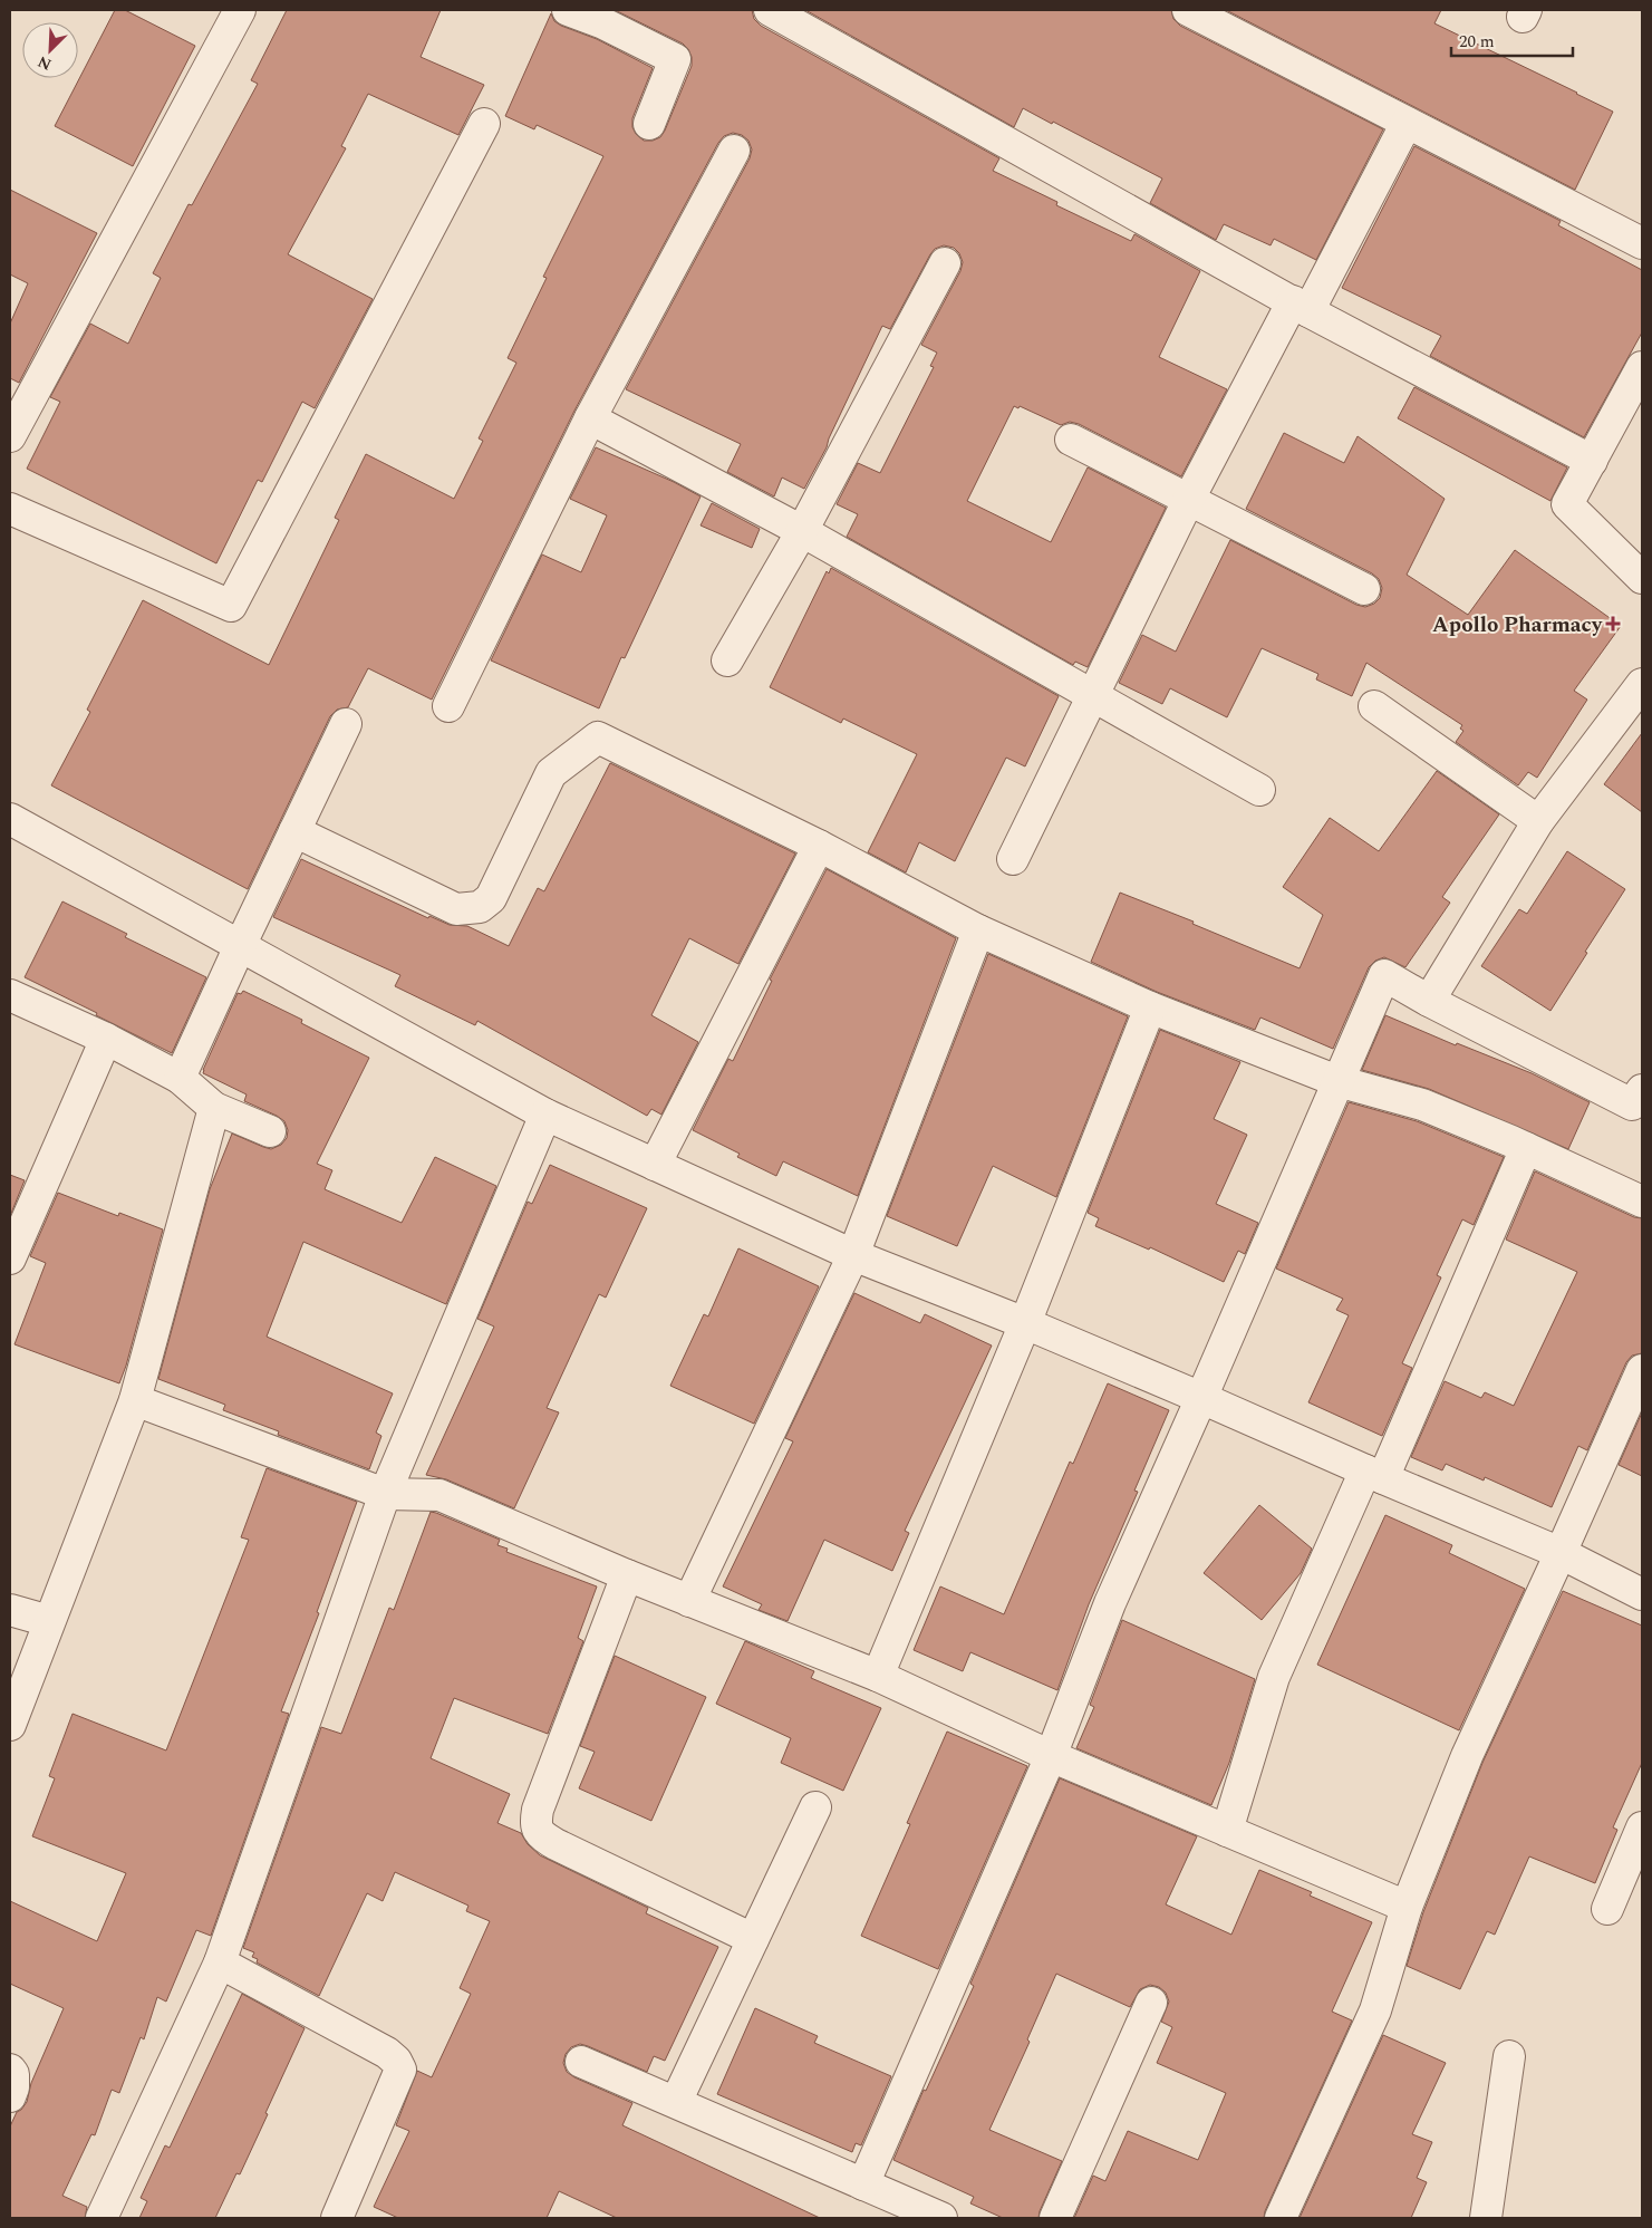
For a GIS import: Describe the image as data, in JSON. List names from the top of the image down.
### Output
{
  "places": {
    "health": ["Apollo Pharmacy"]
  },
  "scale_bar": "20 m",
  "north": "bottom left"
}
